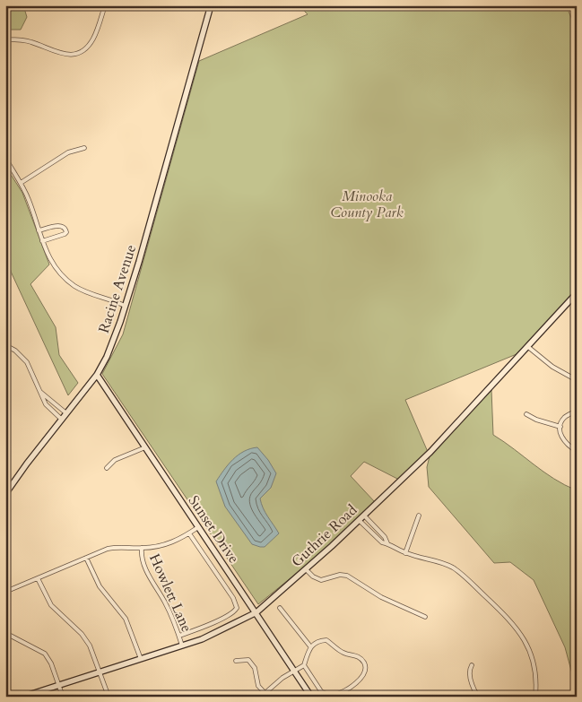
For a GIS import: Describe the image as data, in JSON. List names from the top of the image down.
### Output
{
  "streets": {
    "street": [
      "Racine Avenue",
      "Sunset Drive",
      "Guthrie Road",
      "Howlett Lane"
    ]
  },
  "crossings": [
    ["Racine Avenue", "Sunset Drive"],
    ["Sunset Drive", "Guthrie Road"],
    ["Guthrie Road", "Howlett Lane"]
  ],
  "parks": ["Minooka County Park"]
}
